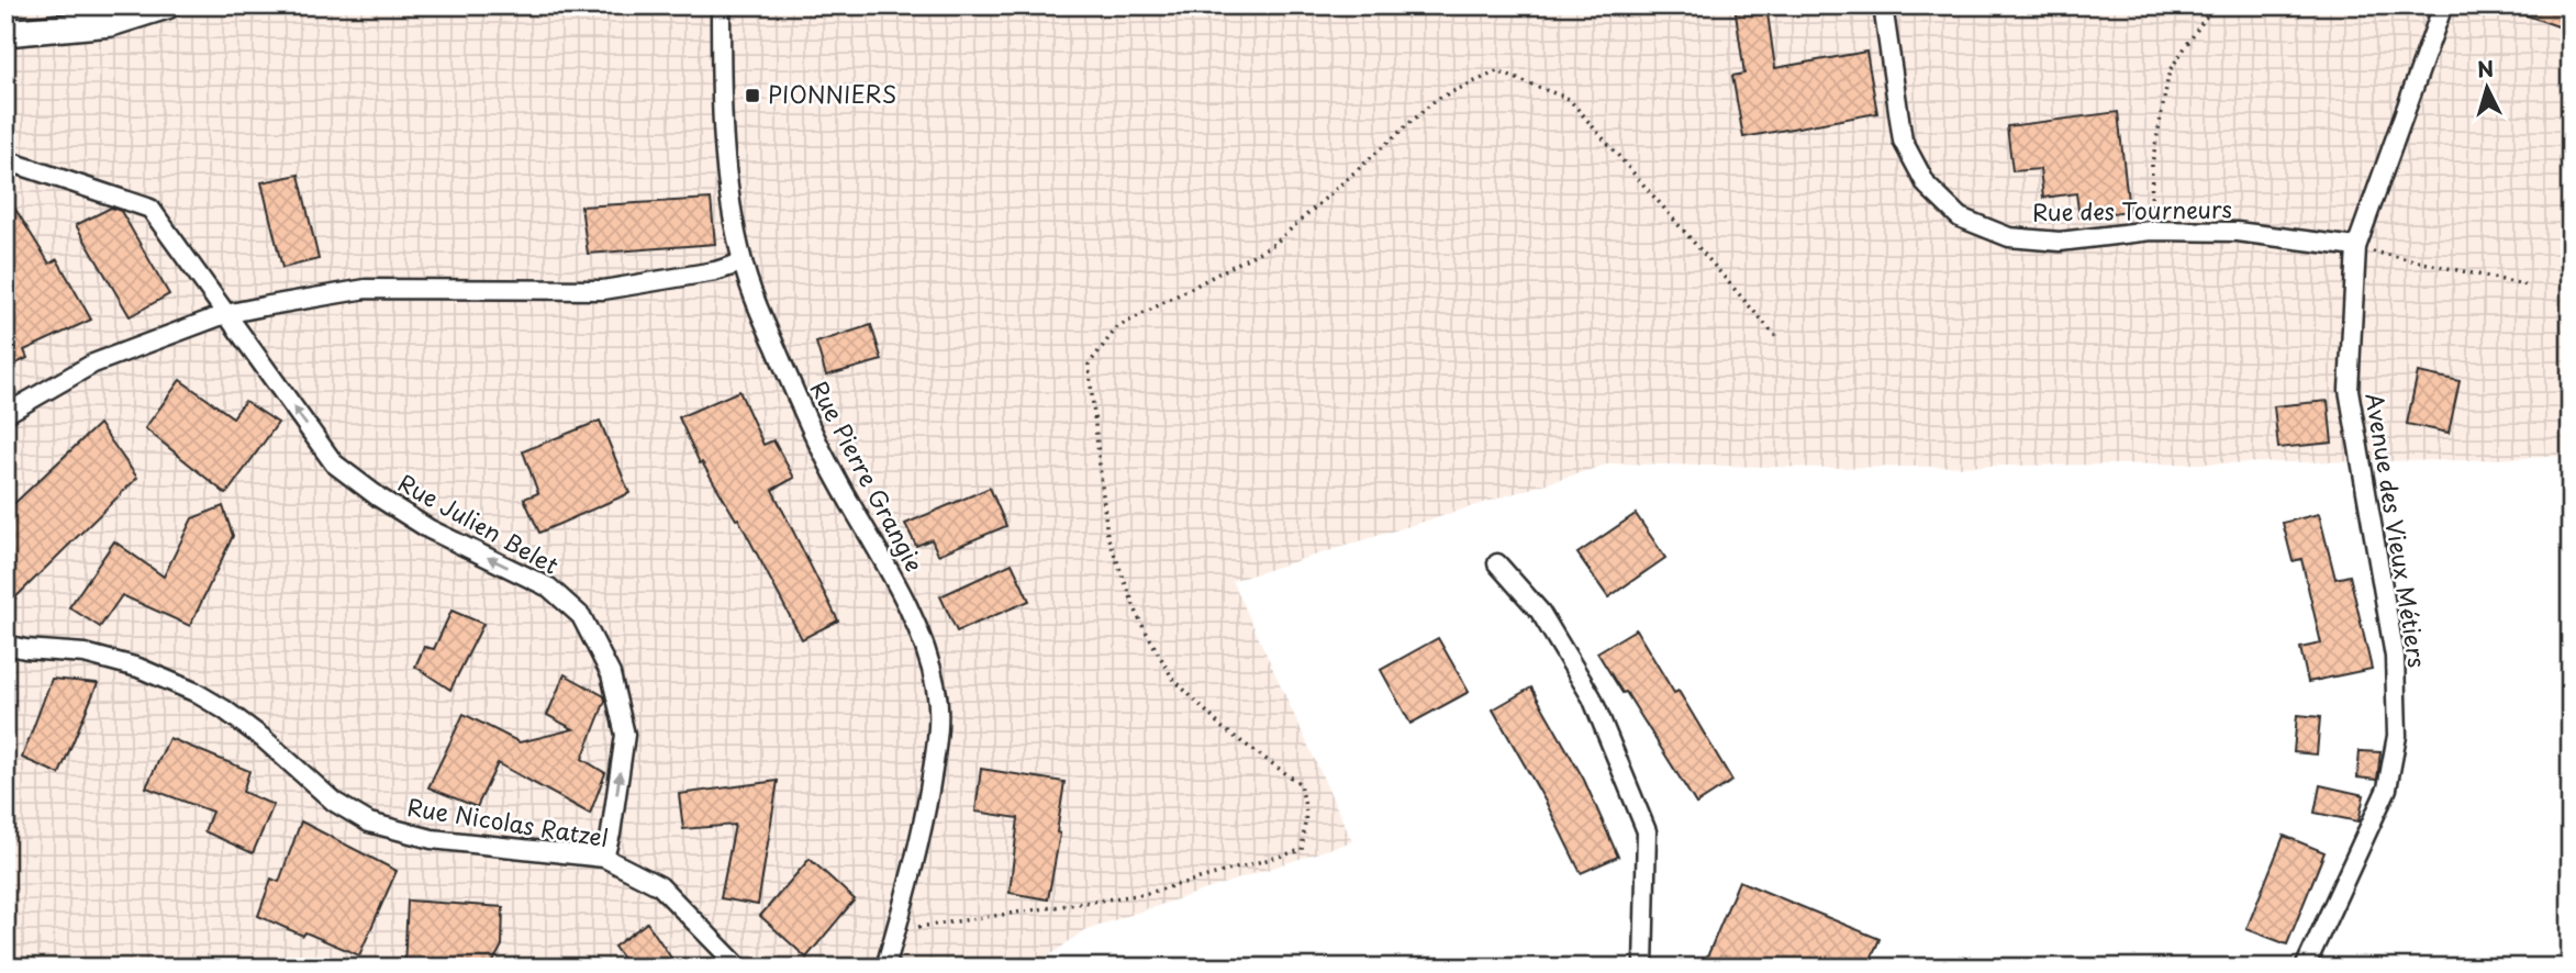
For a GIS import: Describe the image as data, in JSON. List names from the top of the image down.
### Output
{
  "streets": {
    "street": [
      "Rue des Tourneurs",
      "Rue Pierre Grangie",
      "Rue Julien Belet",
      "Avenue des Vieux Métiers",
      "Rue Nicolas Ratzel"
    ]
  },
  "crossings": [
    ["Rue des Tourneurs", "Avenue des Vieux Métiers"],
    ["Rue Julien Belet", "Rue Nicolas Ratzel"]
  ],
  "one_way": ["Rue Julien Belet"],
  "places": {
    "transit": ["PIONNIERS"]
  },
  "north": "top"
}
